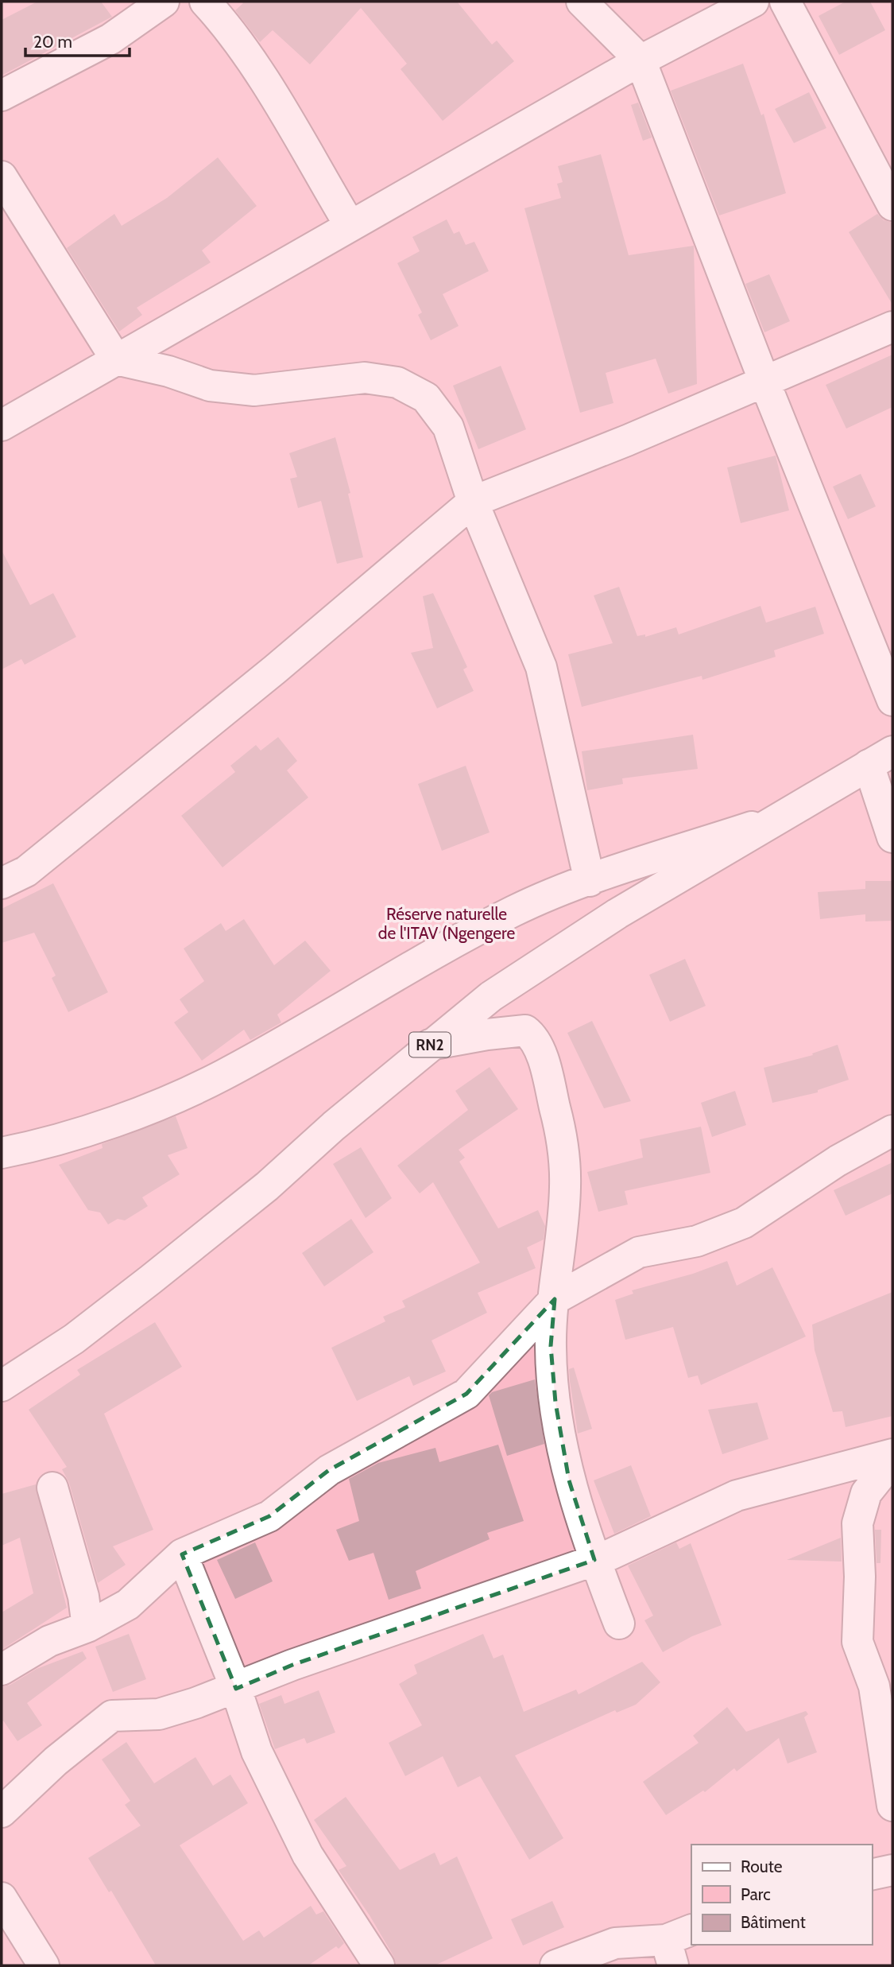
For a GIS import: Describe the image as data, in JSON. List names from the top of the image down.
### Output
{
  "streets": {
    "main road": ["RN2"]
  },
  "parks": ["Réserve naturelle de l'ITAV (Ngengere"],
  "legend": ["Route", "Parc", "Bâtiment"],
  "scale_bar": "20 m"
}
